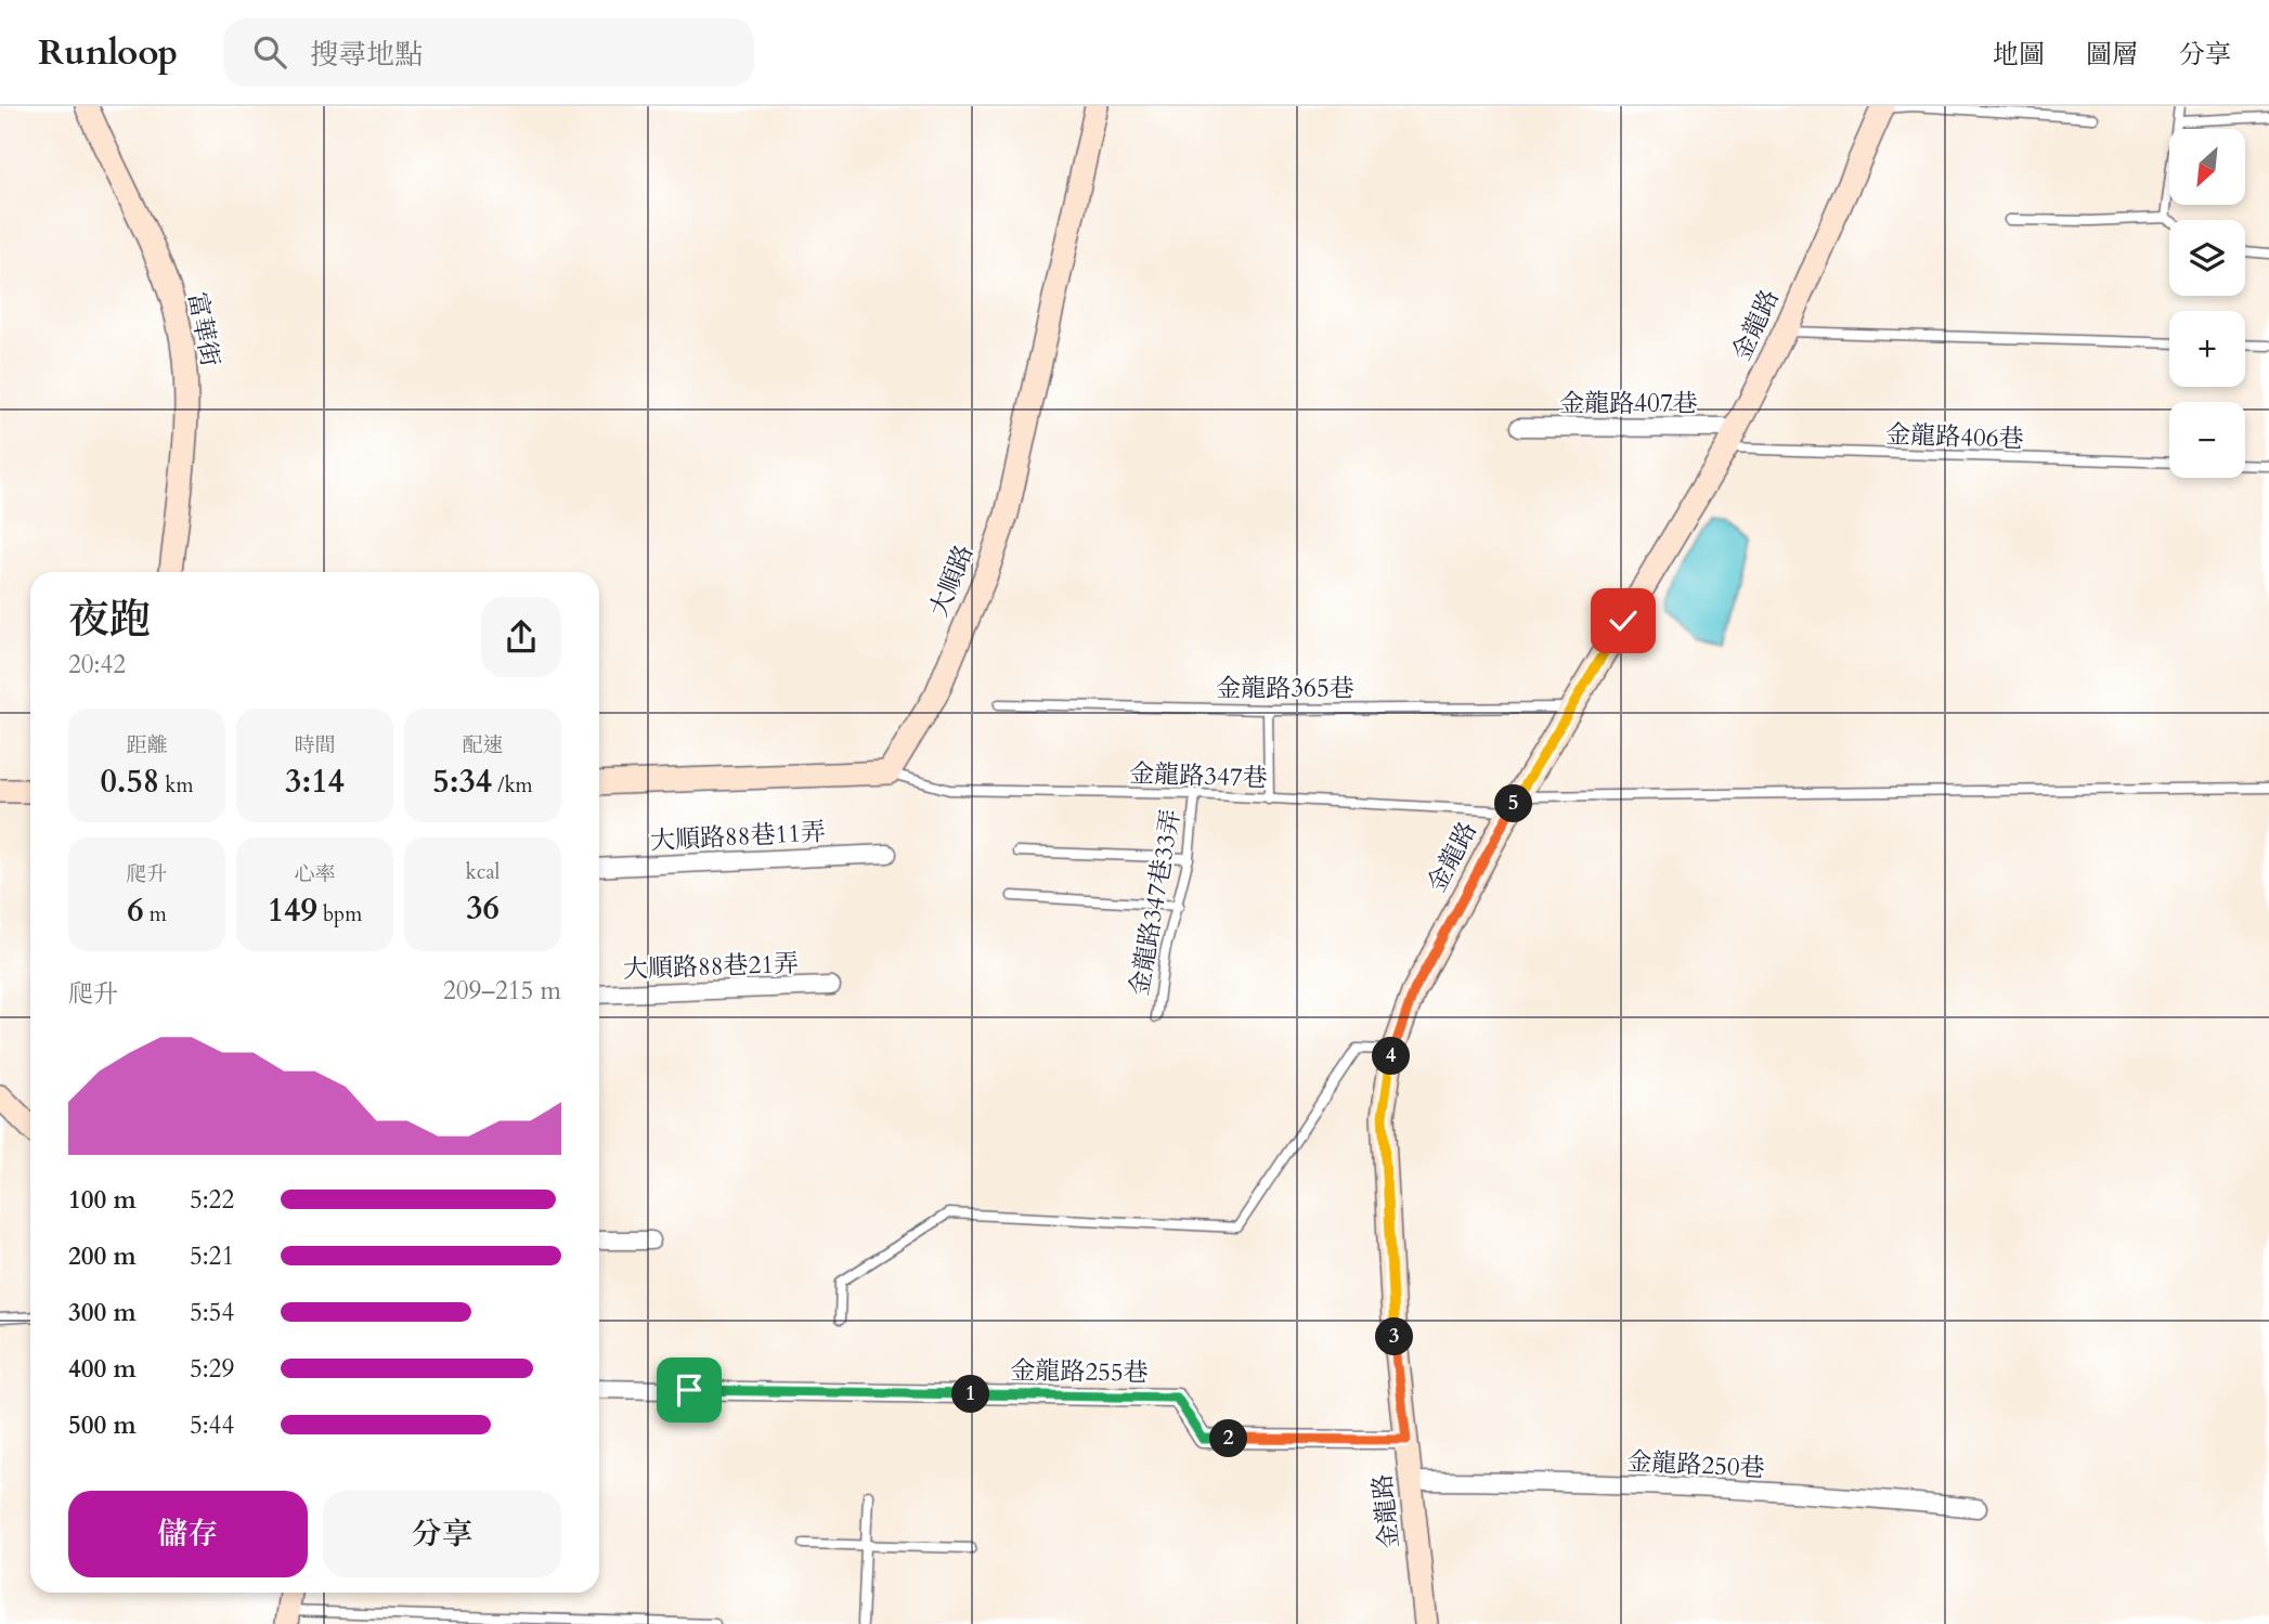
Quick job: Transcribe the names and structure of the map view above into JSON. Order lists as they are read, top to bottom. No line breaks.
{"streets":{"street":["金龍路","富華街","金龍路407巷","大順路","大順路88巷11弄","大順路88巷21弄","金龍路255巷","金龍路250巷"],"lane":["金龍路406巷","金龍路365巷","金龍路347巷","金龍路347巷33弄"]},"crossings":[["金龍路","金龍路407巷"],["金龍路","金龍路406巷"],["金龍路","金龍路365巷"],["金龍路","金龍路347巷"],["金龍路","金龍路255巷"],["金龍路","金龍路250巷"],["金龍路407巷","金龍路406巷"],["大順路","金龍路347巷"],["金龍路347巷","金龍路347巷33弄"]],"north":"bottom left","page":{"header":"Runloop","search":"搜尋地點","nav":["地圖","圖層","分享"],"map_buttons":["+","−"],"heading":["夜跑","20:42"],"stats":[["距離","0.58 km"],["時間","3:14"],["配速","5:34 /km"],["爬升","6 m"],["心率","149 bpm"],["kcal","36"]],"pins":["5","4","3","1","2"],"chart":["爬升","209–215 m"],"list":[{"name":"100 m","note":"5:22"},{"name":"200 m","note":"5:21"},{"name":"300 m","note":"5:54"},{"name":"400 m","note":"5:29"},{"name":"500 m","note":"5:44"}],"buttons":["儲存","分享"]}}
